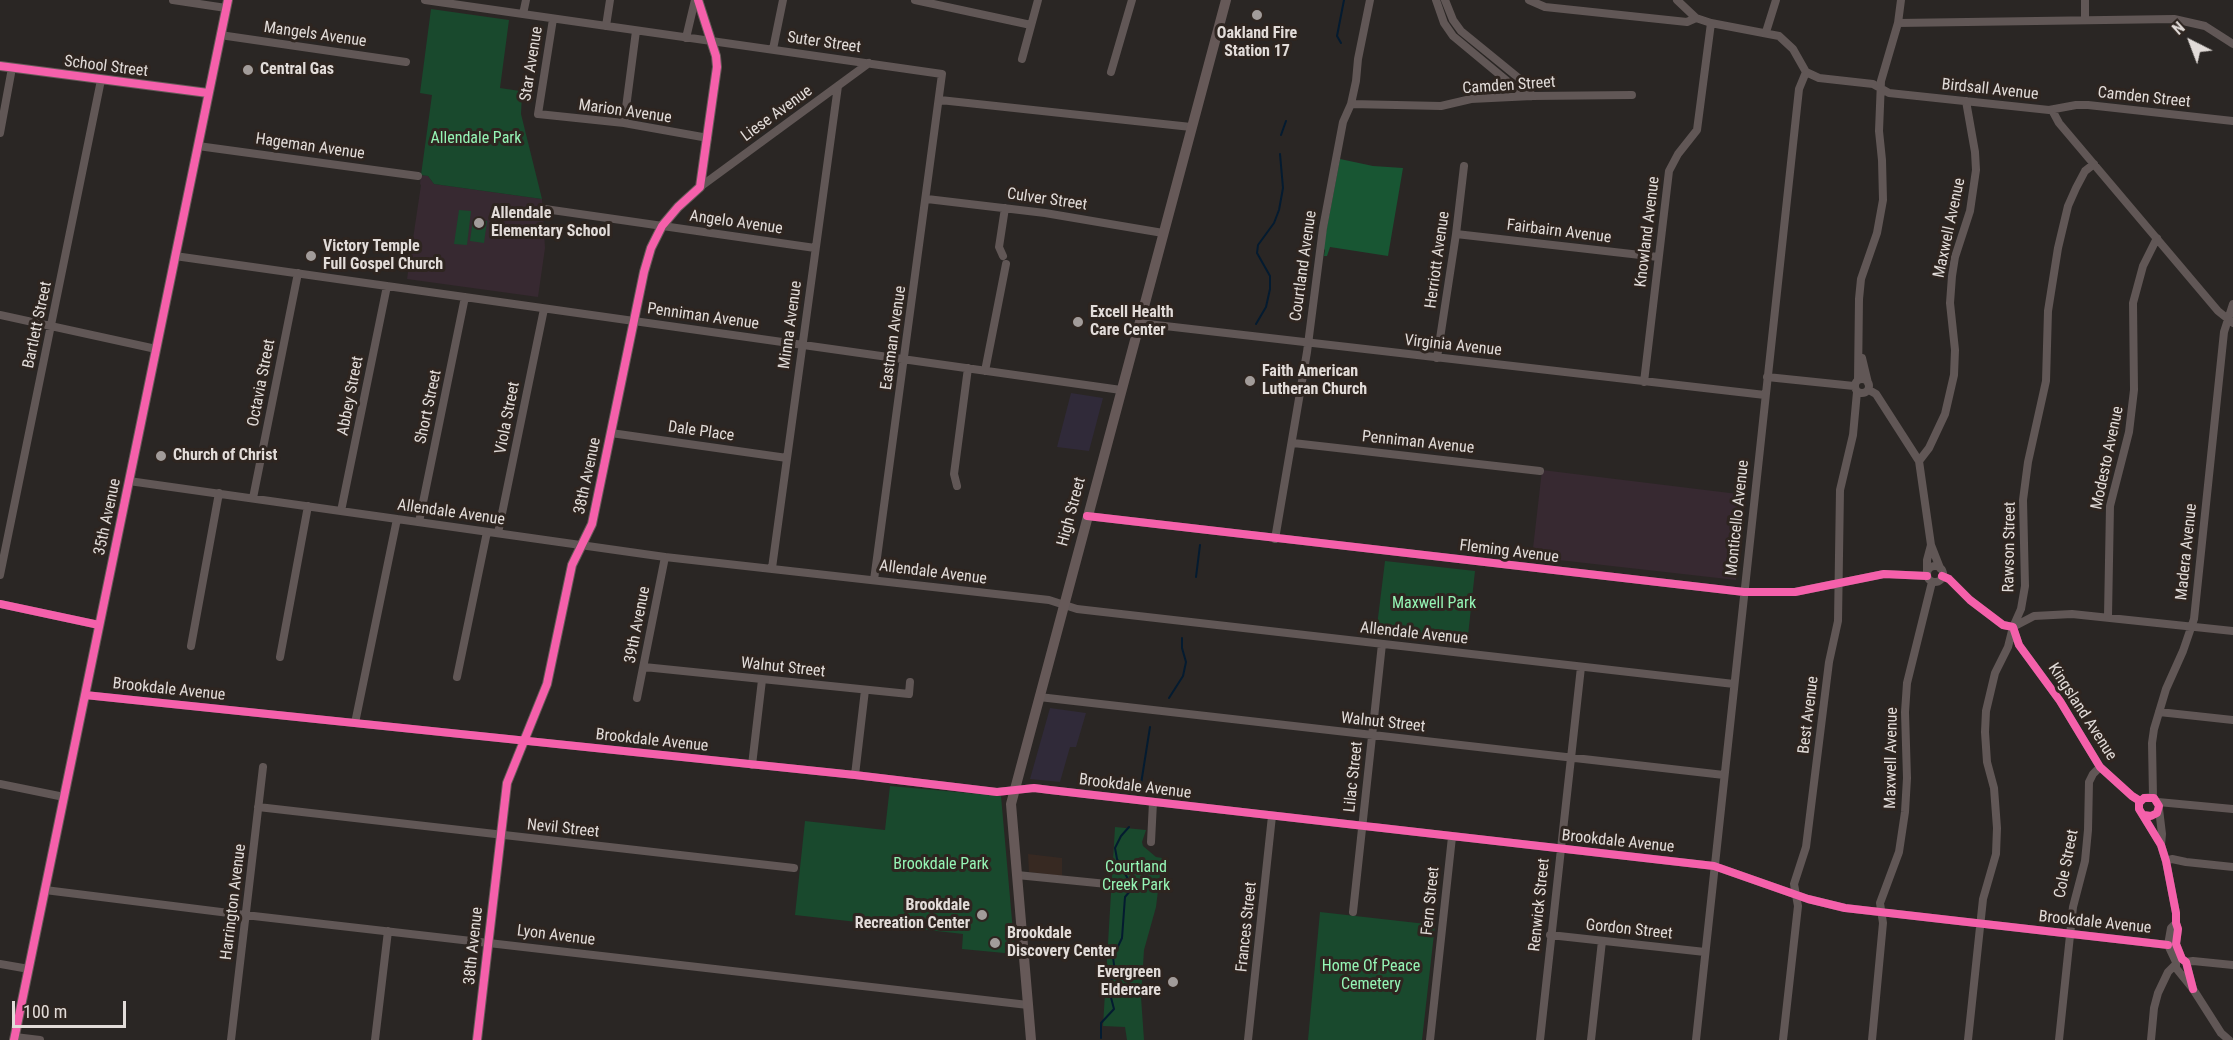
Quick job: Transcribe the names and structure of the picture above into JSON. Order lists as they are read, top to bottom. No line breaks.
{"streets":{"main road":["School Street","38th Avenue","High Street","35th Avenue"],"street":["Mangels Avenue","Suter Street","Star Avenue","Camden Street","Birdsall Avenue","Marion Avenue","Liese Avenue","Hageman Avenue","Culver Street","Angelo Avenue","Maxwell Avenue","Fairbairn Avenue","Knowland Avenue","Herriott Avenue","Courtland Avenue","Penniman Avenue","Bartlett Street","Minna Avenue","Eastman Avenue","Virginia Avenue","Octavia Street","Abbey Street","Short Street","Viola Street","Dale Place","Modesto Avenue","Allendale Avenue","Monticello Avenue","Rawson Street","Fleming Avenue","Madera Avenue","39th Avenue","Walnut Street","Brookdale Avenue","Kingsland Avenue","Best Avenue","Lilac Street","Nevil Street","Cole Street","Fern Street","Harrington Avenue","Renwick Street","Frances Street","Gordon Street","Lyon Avenue"]},"crossings":[["Mangels Avenue","35th Avenue"],["Suter Street","Star Avenue"],["Suter Street","Liese Avenue"],["Suter Street","Eastman Avenue"],["Star Avenue","Marion Avenue"],["School Street","Bartlett Street"],["School Street","35th Avenue"],["Camden Street","Birdsall Avenue"],["Camden Street","Courtland Avenue"],["Birdsall Avenue","Maxwell Avenue"],["Birdsall Avenue","Modesto Avenue"],["Birdsall Avenue","Monticello Avenue"],["Birdsall Avenue","Rawson Street"],["Birdsall Avenue","Madera Avenue"],["Liese Avenue","Minna Avenue"],["Liese Avenue","38th Avenue"],["Hageman Avenue","35th Avenue"],["Culver Street","Eastman Avenue"],["Culver Street","High Street"],["Angelo Avenue","Minna Avenue"],["Angelo Avenue","38th Avenue"],["Maxwell Avenue","Fleming Avenue"],["Maxwell Avenue","Brookdale Avenue"],["Fairbairn Avenue","Knowland Avenue"],["Fairbairn Avenue","Herriott Avenue"],["Knowland Avenue","Virginia Avenue"],["Herriott Avenue","Virginia Avenue"],["Courtland Avenue","Penniman Avenue"],["Courtland Avenue","Virginia Avenue"],["Courtland Avenue","Fleming Avenue"],["Penniman Avenue","Minna Avenue"],["Penniman Avenue","Eastman Avenue"],["Penniman Avenue","Octavia Street"],["Penniman Avenue","Abbey Street"],["Penniman Avenue","Short Street"],["Penniman Avenue","Viola Street"],["Penniman Avenue","38th Avenue"],["Penniman Avenue","High Street"],["Penniman Avenue","35th Avenue"],["Minna Avenue","Dale Place"],["Minna Avenue","Allendale Avenue"],["Eastman Avenue","Allendale Avenue"],["Virginia Avenue","High Street"],["Virginia Avenue","Monticello Avenue"],["Octavia Street","Allendale Avenue"],["Abbey Street","Allendale Avenue"],["Short Street","Allendale Avenue"],["Viola Street","Allendale Avenue"],["Dale Place","38th Avenue"],["38th Avenue","Allendale Avenue"],["38th Avenue","Brookdale Avenue"],["38th Avenue","Nevil Street"],["38th Avenue","Lyon Avenue"],["High Street","Allendale Avenue"],["High Street","Fleming Avenue"],["High Street","Walnut Street"],["High Street","Brookdale Avenue"],["High Street","Lyon Avenue"],["Allendale Avenue","35th Avenue"],["Allendale Avenue","Monticello Avenue"],["Allendale Avenue","39th Avenue"],["Allendale Avenue","Lilac Street"],["Allendale Avenue","Renwick Street"],["35th Avenue","Brookdale Avenue"],["35th Avenue","Lyon Avenue"],["Monticello Avenue","Fleming Avenue"],["Monticello Avenue","Walnut Street"],["Monticello Avenue","Brookdale Avenue"],["Monticello Avenue","Gordon Street"],["Rawson Street","Brookdale Avenue"],["Rawson Street","Kingsland Avenue"],["Fleming Avenue","Best Avenue"],["39th Avenue","Walnut Street"],["Walnut Street","Lilac Street"],["Walnut Street","Renwick Street"],["Brookdale Avenue","Best Avenue"],["Brookdale Avenue","Lilac Street"],["Brookdale Avenue","Cole Street"],["Brookdale Avenue","Fern Street"],["Brookdale Avenue","Renwick Street"],["Brookdale Avenue","Frances Street"],["Kingsland Avenue","Cole Street"],["Nevil Street","Harrington Avenue"],["Harrington Avenue","Lyon Avenue"],["Renwick Street","Gordon Street"]],"parks":["Allendale Park","Maxwell Park","Brookdale Park","Courtland Creek Park","Home Of Peace Cemetery"],"places":["Oakland Fire Station 17","Central Gas","Allendale Elementary School","Victory Temple Full Gospel Church","Excell Health Care Center","Faith American Lutheran Church","Church of Christ","Brookdale Recreation Center","Brookdale Discovery Center","Evergreen Eldercare"],"scale_bar":"100 m","north":"top left"}
